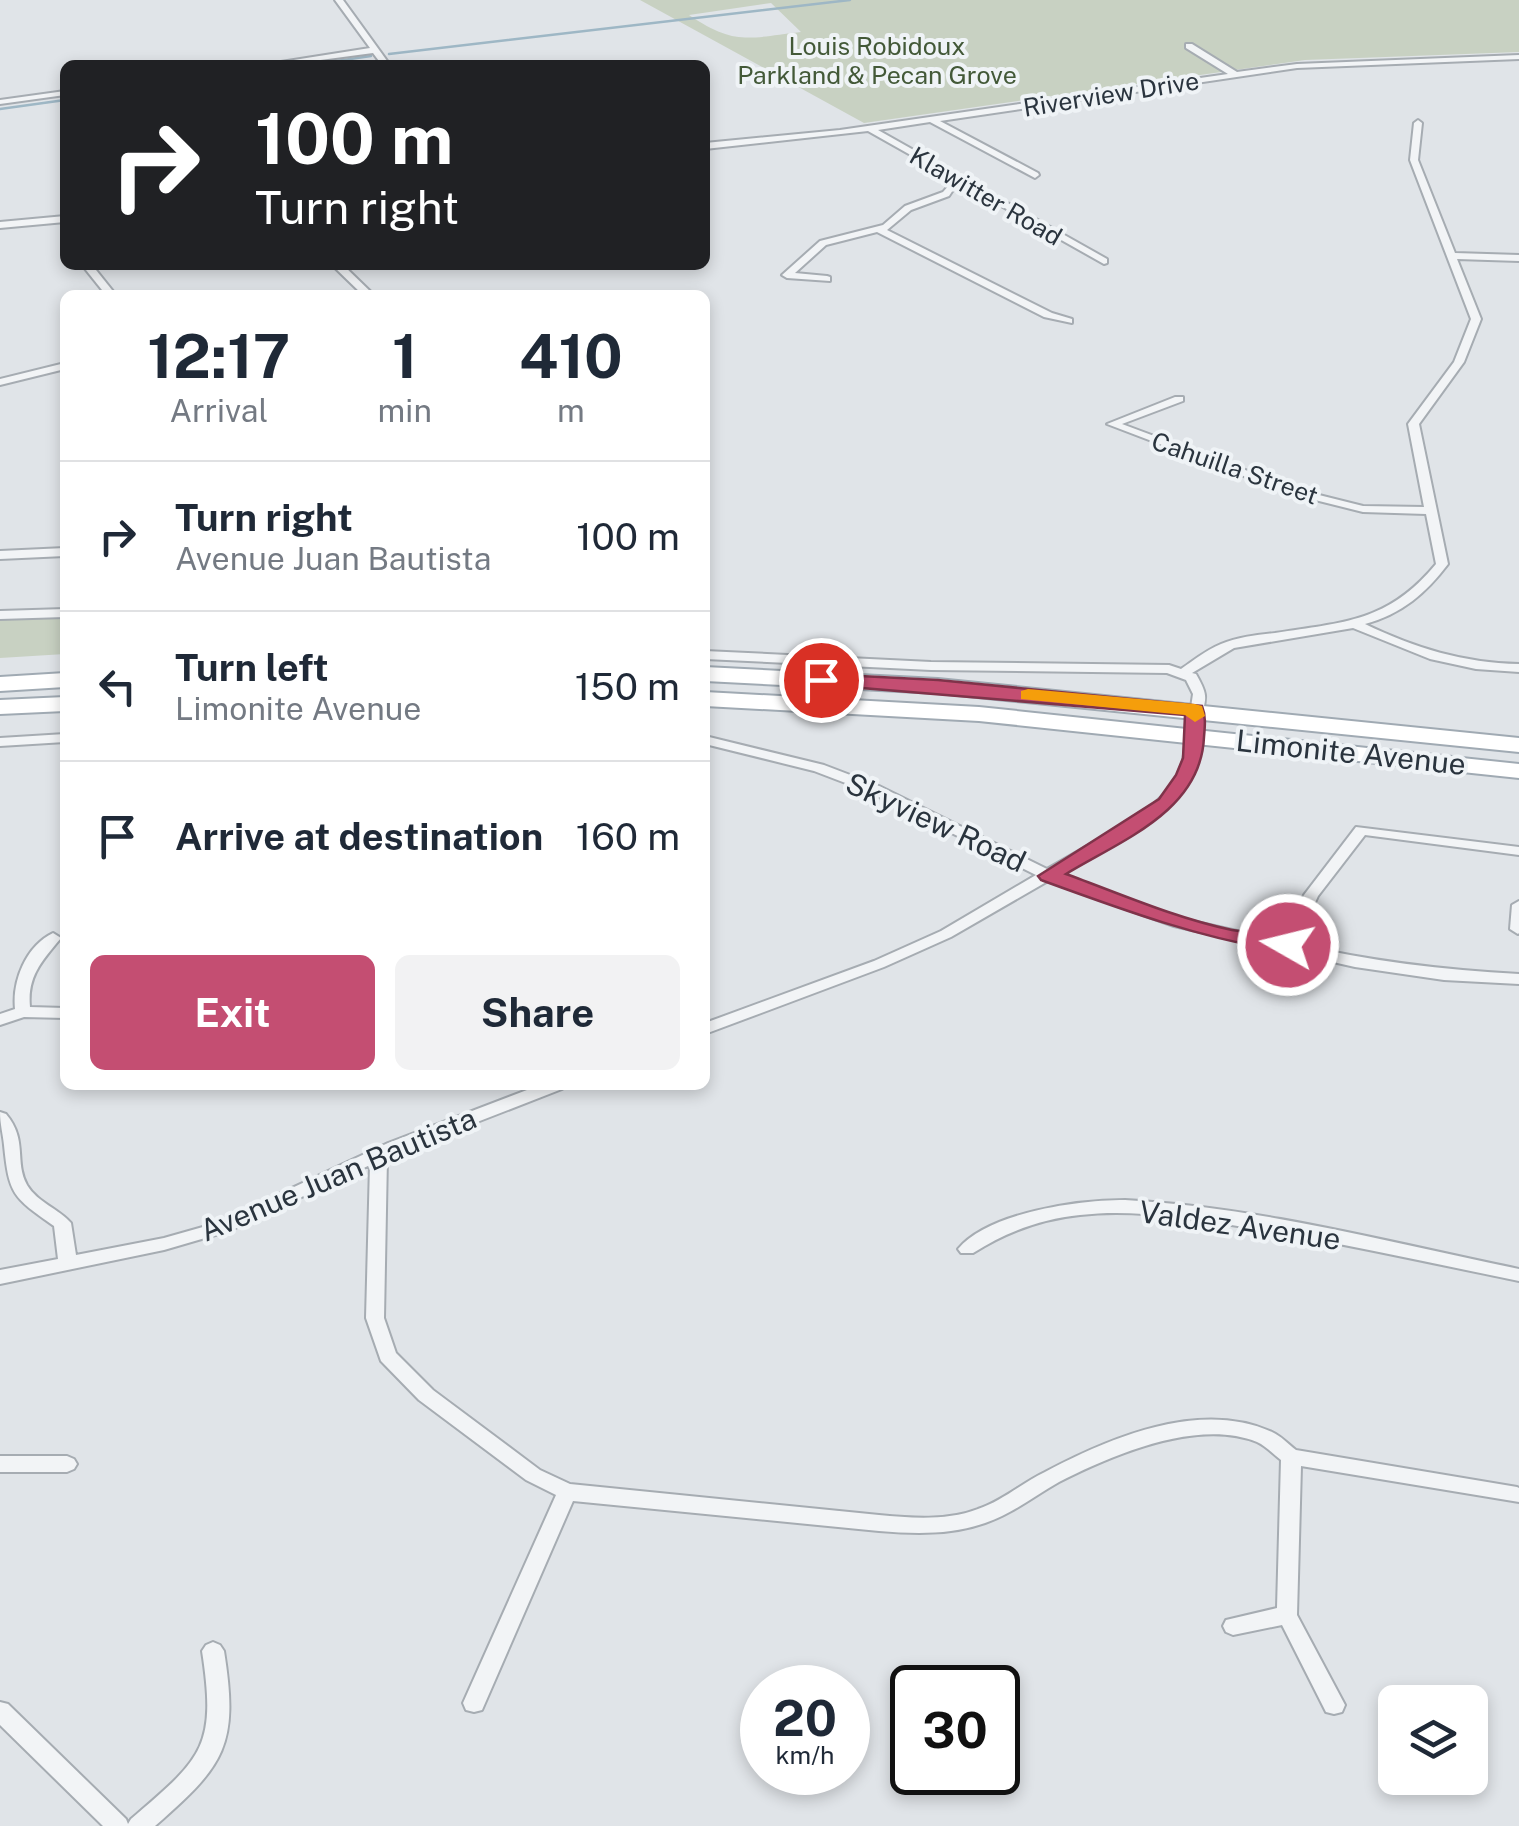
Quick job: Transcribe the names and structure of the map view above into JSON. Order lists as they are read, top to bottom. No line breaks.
{"streets":{"main road":["Limonite Avenue"],"street":["Riverview Drive","Klawitter Road","Cahuilla Street","Skyview Road","Avenue Juan Bautista","Valdez Avenue"]},"crossings":[["Riverview Drive","Klawitter Road"]],"parks":["Louis Robidoux Parkland & Pecan Grove"],"page":{"turn":["100 m","Turn right"],"eta":["12:17","Arrival","1","min","410","m"],"list":[{"name":"Turn right","note":"Avenue Juan Bautista","value":"100 m"},{"name":"Turn left","note":"Limonite Avenue","value":"150 m"},{"name":"Arrive at destination","value":"160 m"}],"buttons":["Exit","Share"],"speed":"20 km/h","limit":"30"}}
